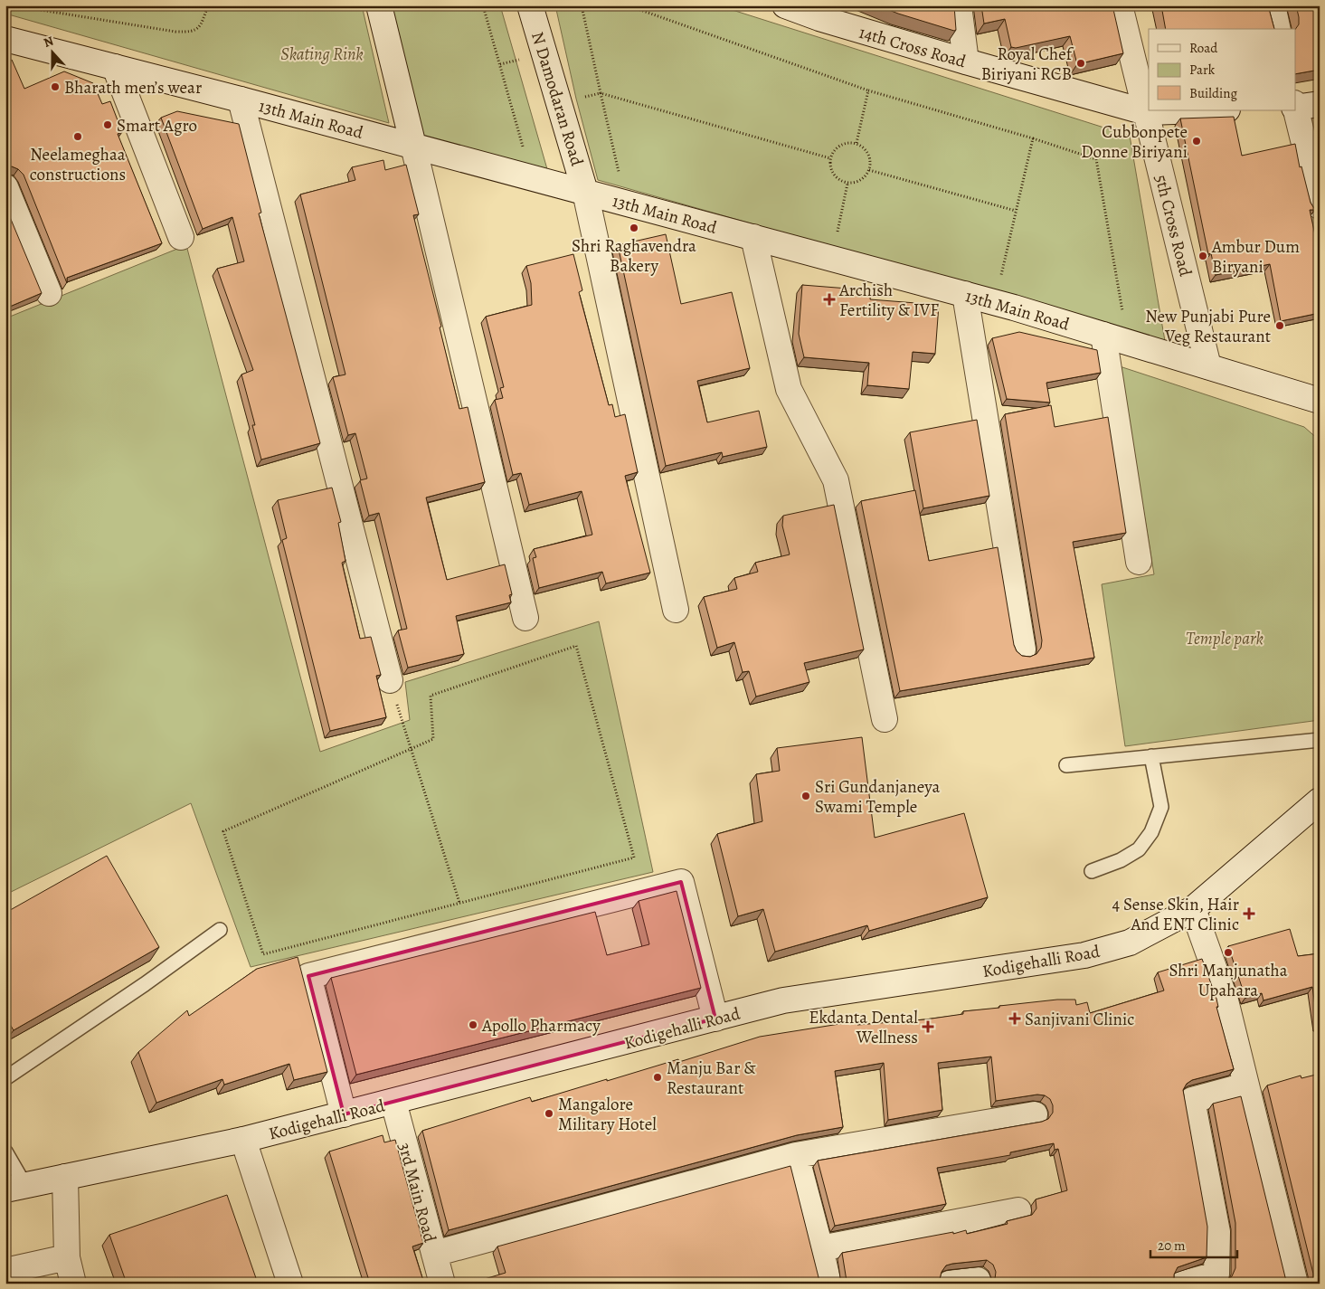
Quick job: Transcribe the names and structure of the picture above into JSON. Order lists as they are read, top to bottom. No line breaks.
{"streets":{"street":["14th Cross Road","N Damodaran Road","13th Main Road","5th Cross Road","Kodigehalli Road","3rd Main Road"]},"crossings":[["14th Cross Road","5th Cross Road"],["N Damodaran Road","13th Main Road"],["13th Main Road","5th Cross Road"],["Kodigehalli Road","3rd Main Road"]],"parks":["Skating Rink","Temple park"],"places":{"other":["Royal Chef Biriyani RCB","Bharath men’s wear","Smart Agro","Neelameghaa constructions","Cubbonpete Donne Biriyani","Shri Raghavendra Bakery","Ambur Dum Biryani","New Punjabi Pure Veg Restaurant","Sri Gundanjaneya Swami Temple","Shri Manjunatha Upahara","Apollo Pharmacy","Manju Bar & Restaurant","Mangalore Military Hotel"],"health":["Archish Fertility & IVF","4 Sense Skin, Hair And ENT Clinic","Sanjivani Clinic","Ekdanta Dental Wellness"]},"legend":["Road","Park","Building"],"scale_bar":"20 m","north":"top"}
